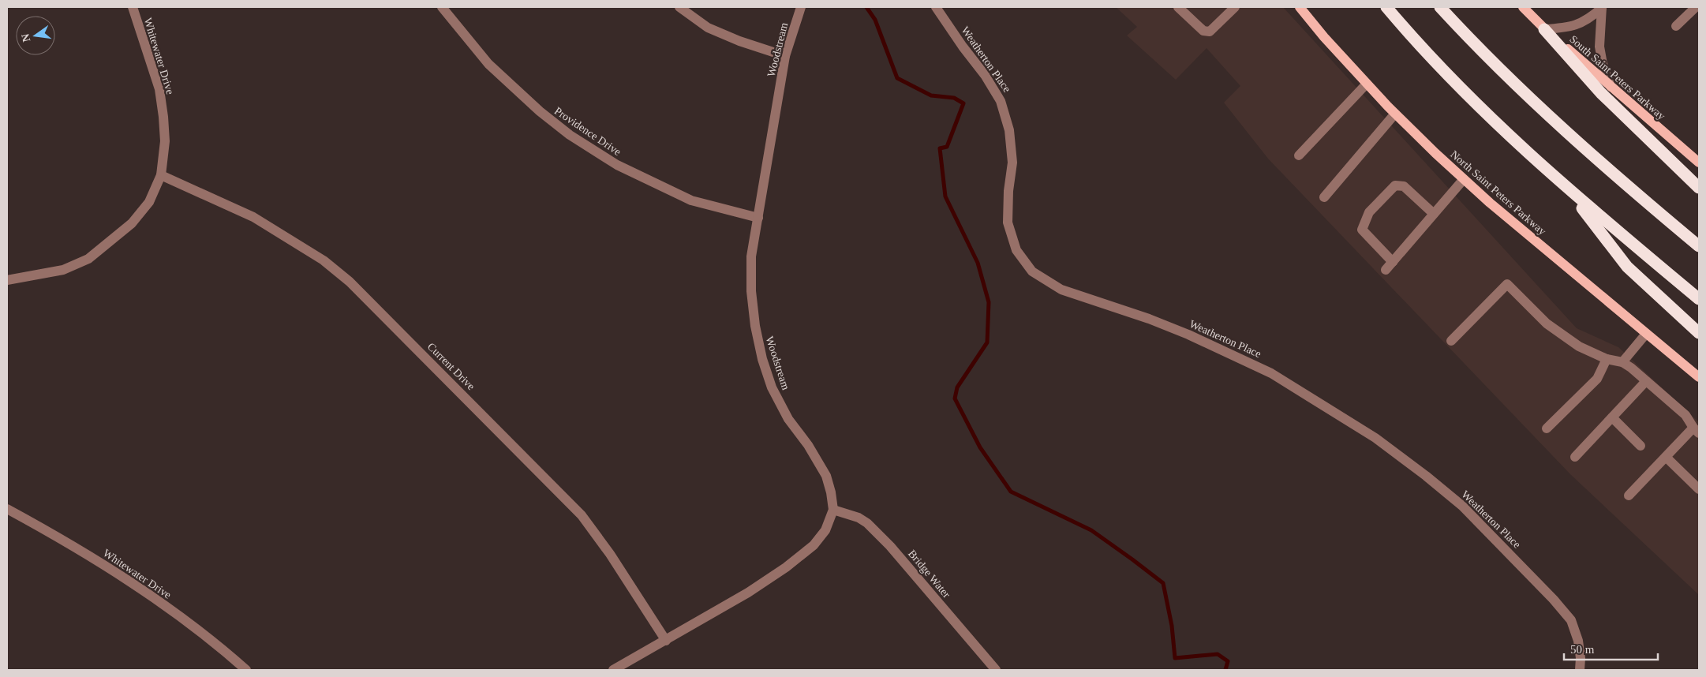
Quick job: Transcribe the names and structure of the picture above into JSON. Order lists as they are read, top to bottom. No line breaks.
{"streets":{"main road":["South Saint Peters Parkway","North Saint Peters Parkway"],"street":["Woodstream","Whitewater Drive","Weatherton Place","Providence Drive","Current Drive","Bridge Water"]},"crossings":[["Woodstream","Providence Drive"],["Woodstream","Current Drive"],["Woodstream","Bridge Water"],["Whitewater Drive","Current Drive"]],"scale_bar":"50 m","north":"left"}
